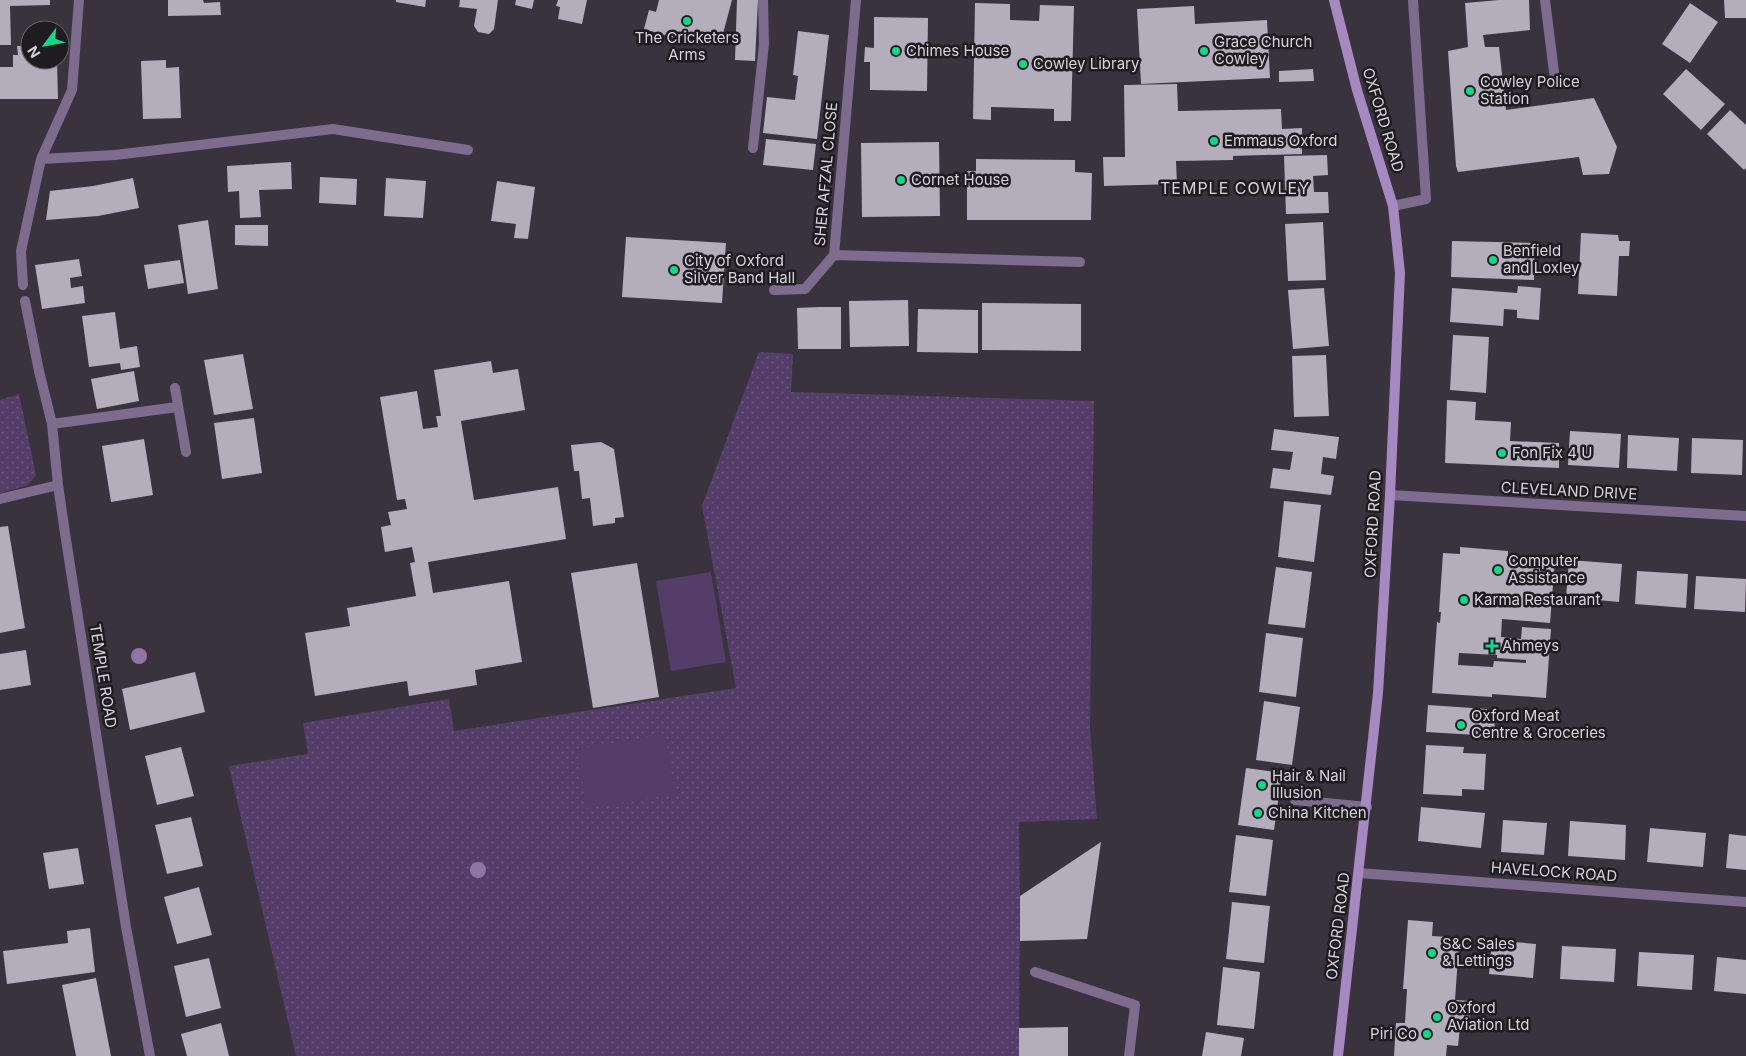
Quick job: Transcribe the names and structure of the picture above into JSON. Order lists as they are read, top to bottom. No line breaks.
{"streets":{"main road":["OXFORD ROAD"],"street":["SHER AFZAL CLOSE","CLEVELAND DRIVE","TEMPLE ROAD","HAVELOCK ROAD"]},"crossings":[["OXFORD ROAD","CLEVELAND DRIVE"],["OXFORD ROAD","HAVELOCK ROAD"]],"districts":["TEMPLE COWLEY"],"places":{"other":["The Cricketers Arms","Chimes House","Grace Church Cowley","Cowley Library","Cowley Police Station","Emmaus Oxford","Cornet House","Benfield and Loxley","City of Oxford Silver Band Hall","Fon Fix 4 U","Computer Assistance","Karma Restaurant","Oxford Meat Centre & Groceries","Hair & Nail Illusion","China Kitchen","S&C Sales & Lettings","Oxford Aviation Ltd","Piri Co"],"health":["Ahmeys"]},"north":"bottom left"}
